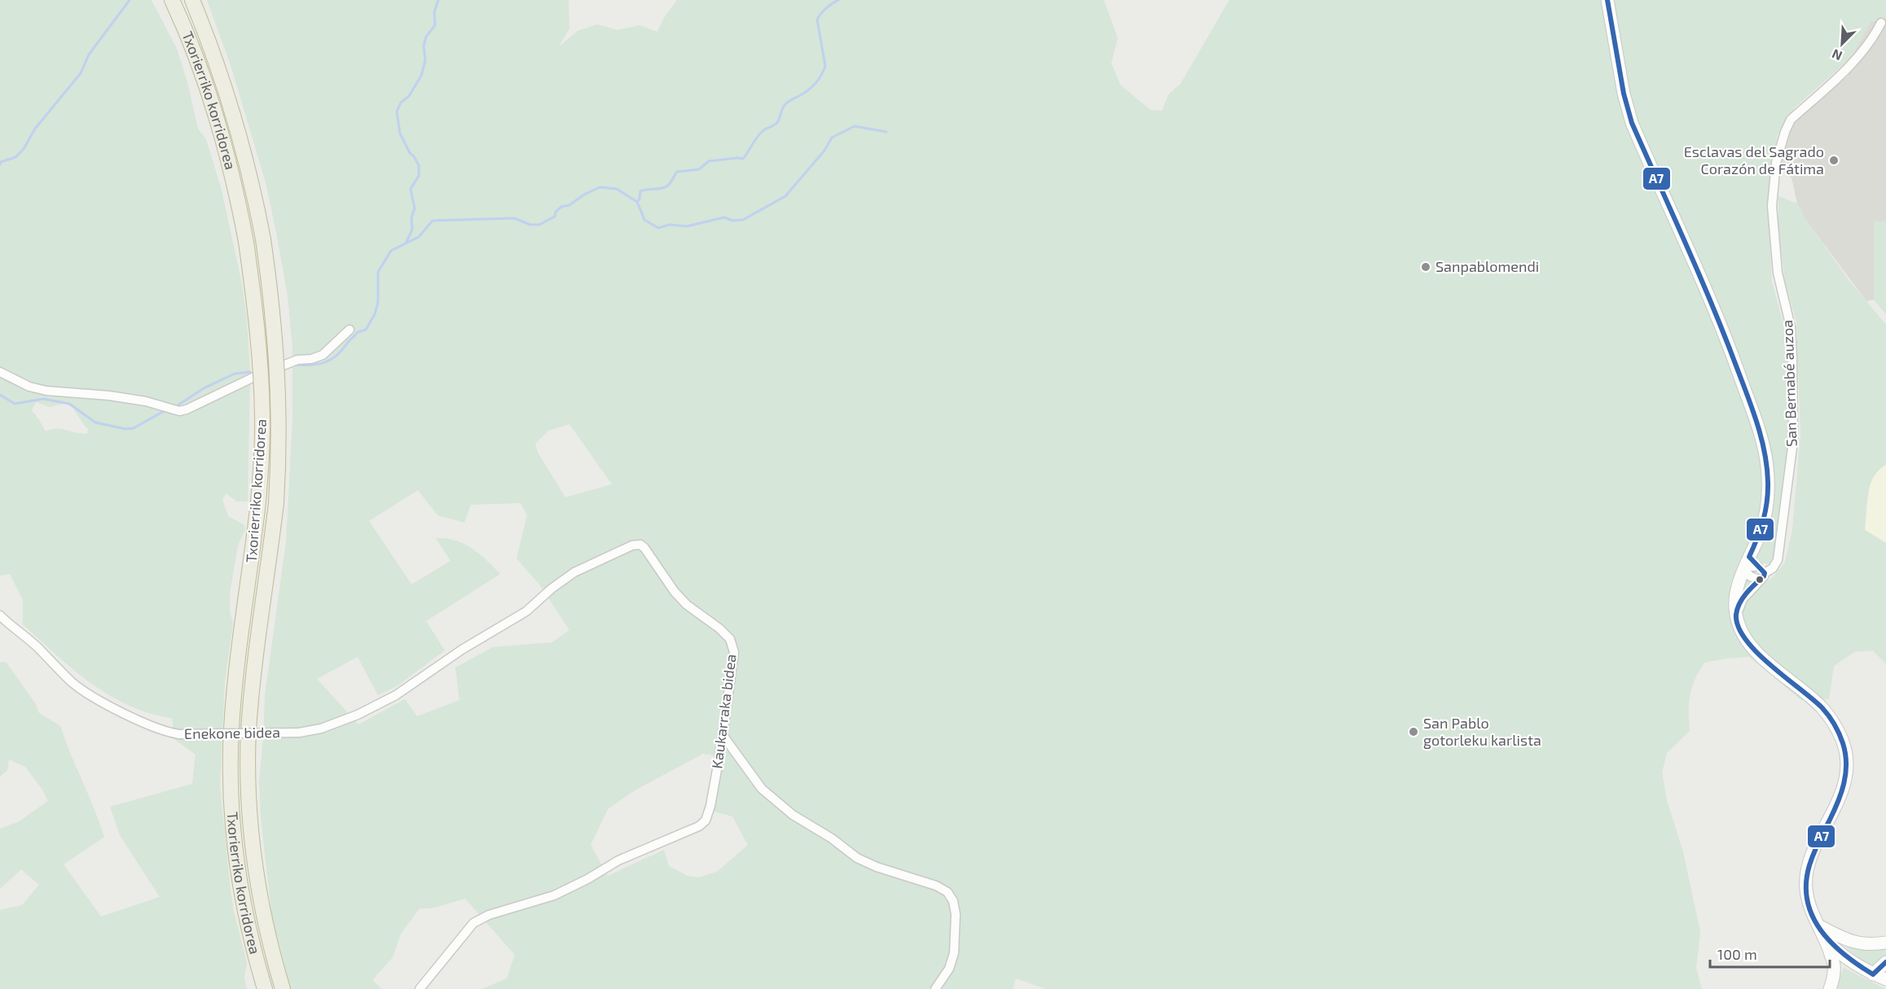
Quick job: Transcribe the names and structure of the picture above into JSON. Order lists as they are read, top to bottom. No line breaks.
{"streets":{"highway":["Txorierriko korridorea"],"street":["San Bernabé auzoa","Kaukarraka bidea","Enekone bidea"]},"crossings":[["Kaukarraka bidea","Enekone bidea"]],"places":["Esclavas del Sagrado Corazón de Fátima","Sanpablomendi","San Pablo gotorleku karlista"],"lines":["transit line A7"],"scale_bar":"100 m","north":"bottom left"}
